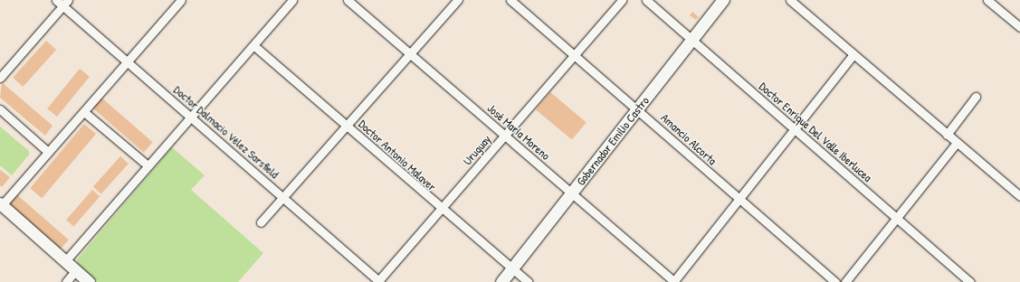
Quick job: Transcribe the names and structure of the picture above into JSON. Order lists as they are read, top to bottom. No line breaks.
{"streets":{"street":["Doctor Dalmacio Vélez Sarsfield","José María Moreno","Doctor Enrique Del Valle Iberlucea","Amancio Alcorta","Gobernador Emilio Castro","Uruguay","Doctor Antonio Malaver"]},"crossings":[["Doctor Dalmacio Vélez Sarsfield","Uruguay"],["José María Moreno","Gobernador Emilio Castro"],["José María Moreno","Uruguay"],["Doctor Enrique Del Valle Iberlucea","Gobernador Emilio Castro"],["Amancio Alcorta","Gobernador Emilio Castro"],["Amancio Alcorta","Uruguay"],["Gobernador Emilio Castro","Doctor Antonio Malaver"],["Uruguay","Doctor Antonio Malaver"]]}
